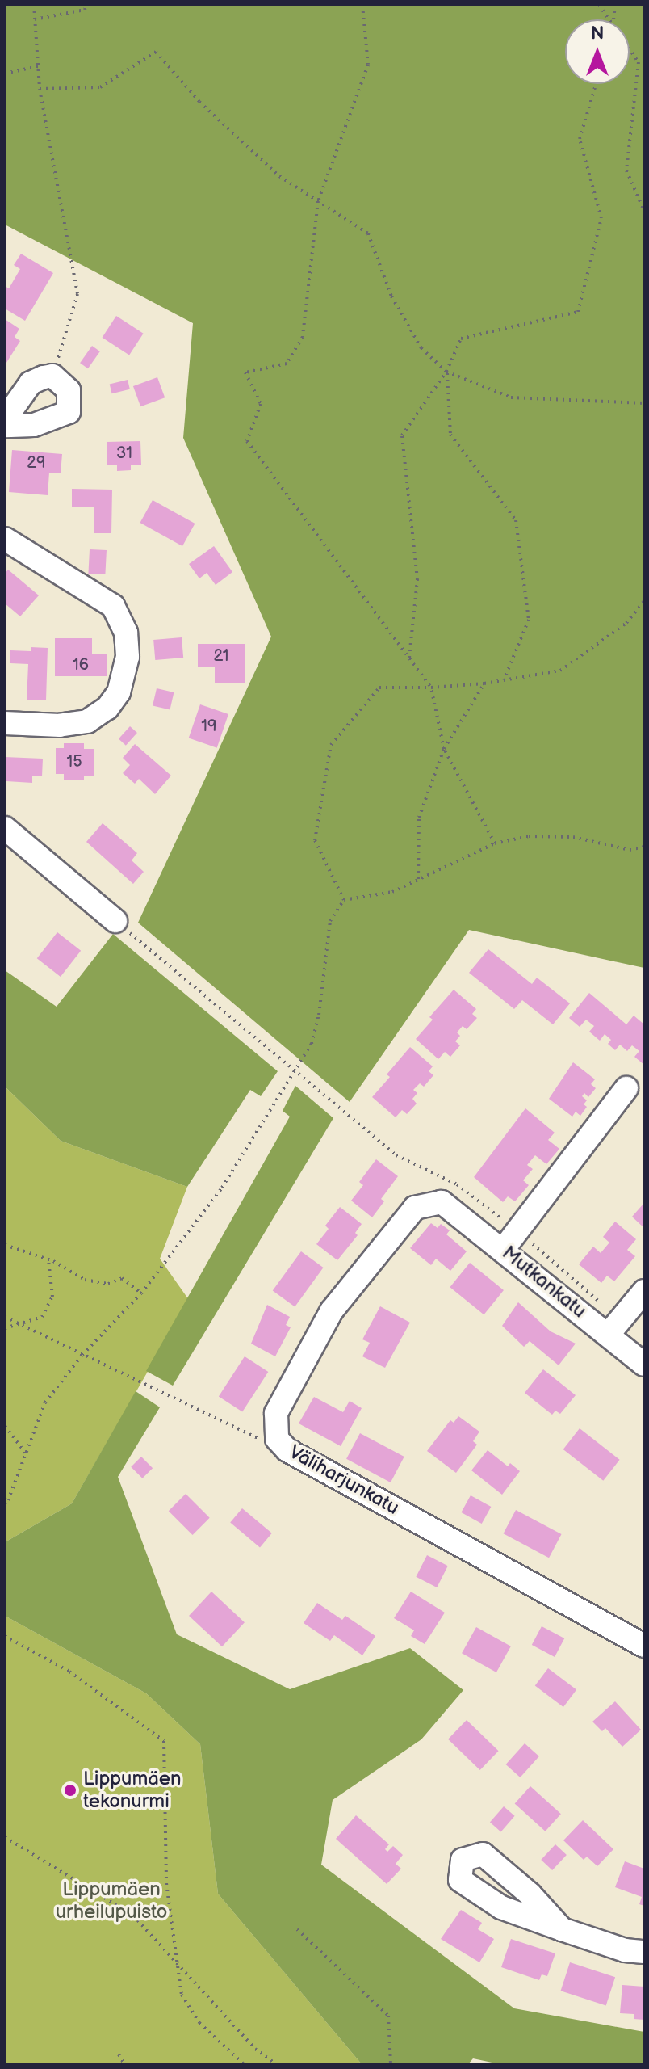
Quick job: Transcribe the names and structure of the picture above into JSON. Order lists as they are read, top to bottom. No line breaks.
{"streets":{"street":["Mutkankatu","Väliharjunkatu"]},"crossings":[["Mutkankatu","Väliharjunkatu"]],"parks":["Lippumäen urheilupuisto"],"places":["Lippumäen tekonurmi"],"house_numbers":["31","29","21","16","19","15"],"north":"top"}
